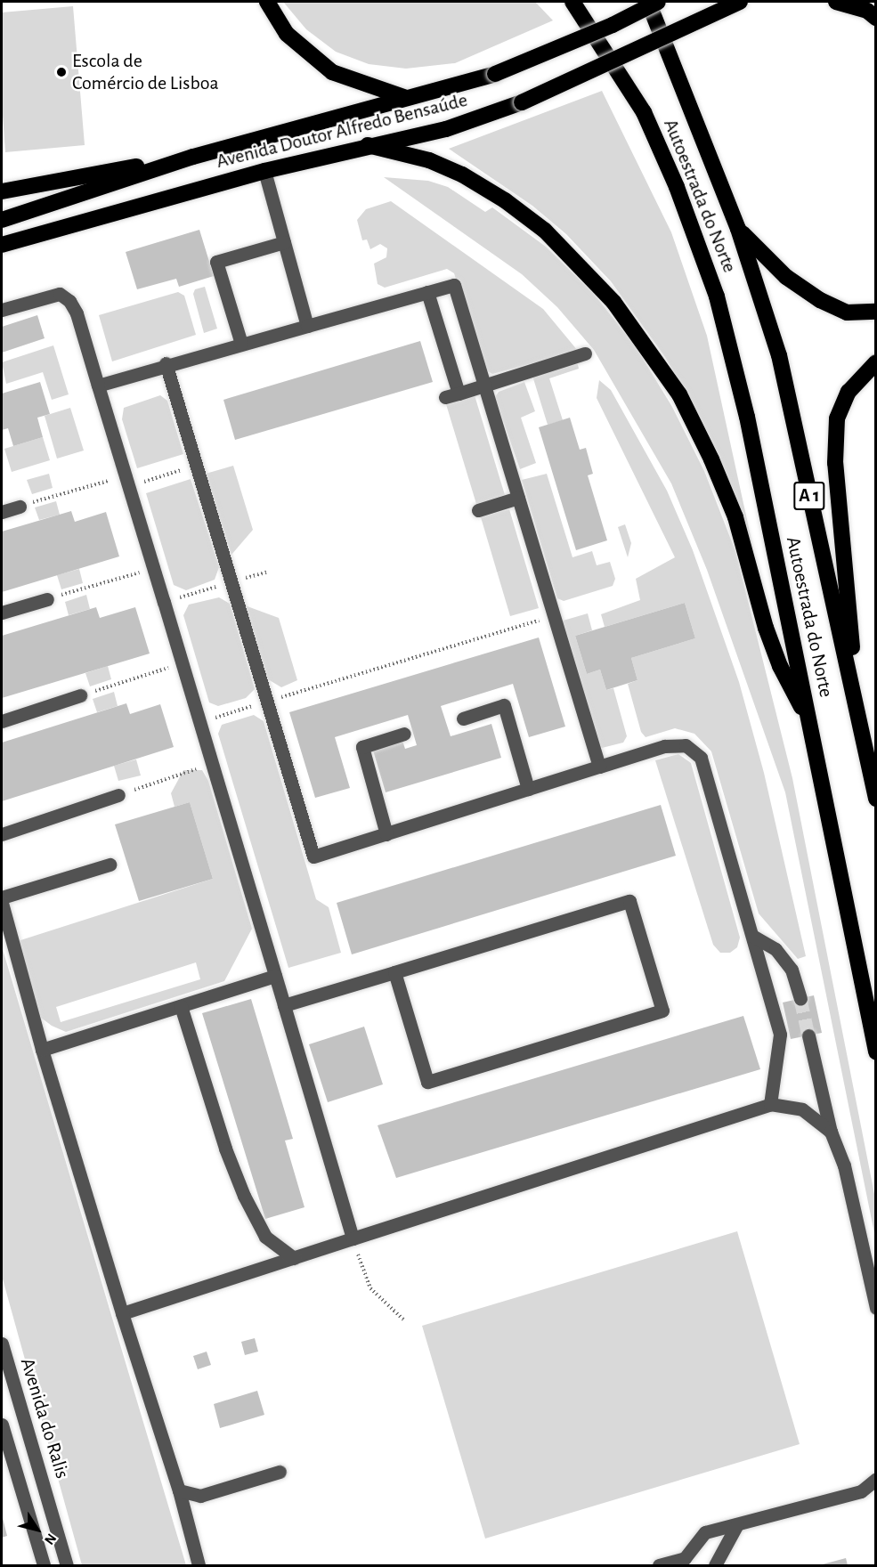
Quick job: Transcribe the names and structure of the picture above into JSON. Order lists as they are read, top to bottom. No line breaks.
{"streets":{"highway":["Avenida Doutor Alfredo Bensaúde","Autoestrada do Norte","A 1"],"street":["Avenida do Ralis"]},"places":["Escola de Comércio de Lisboa"],"north":"bottom right"}
